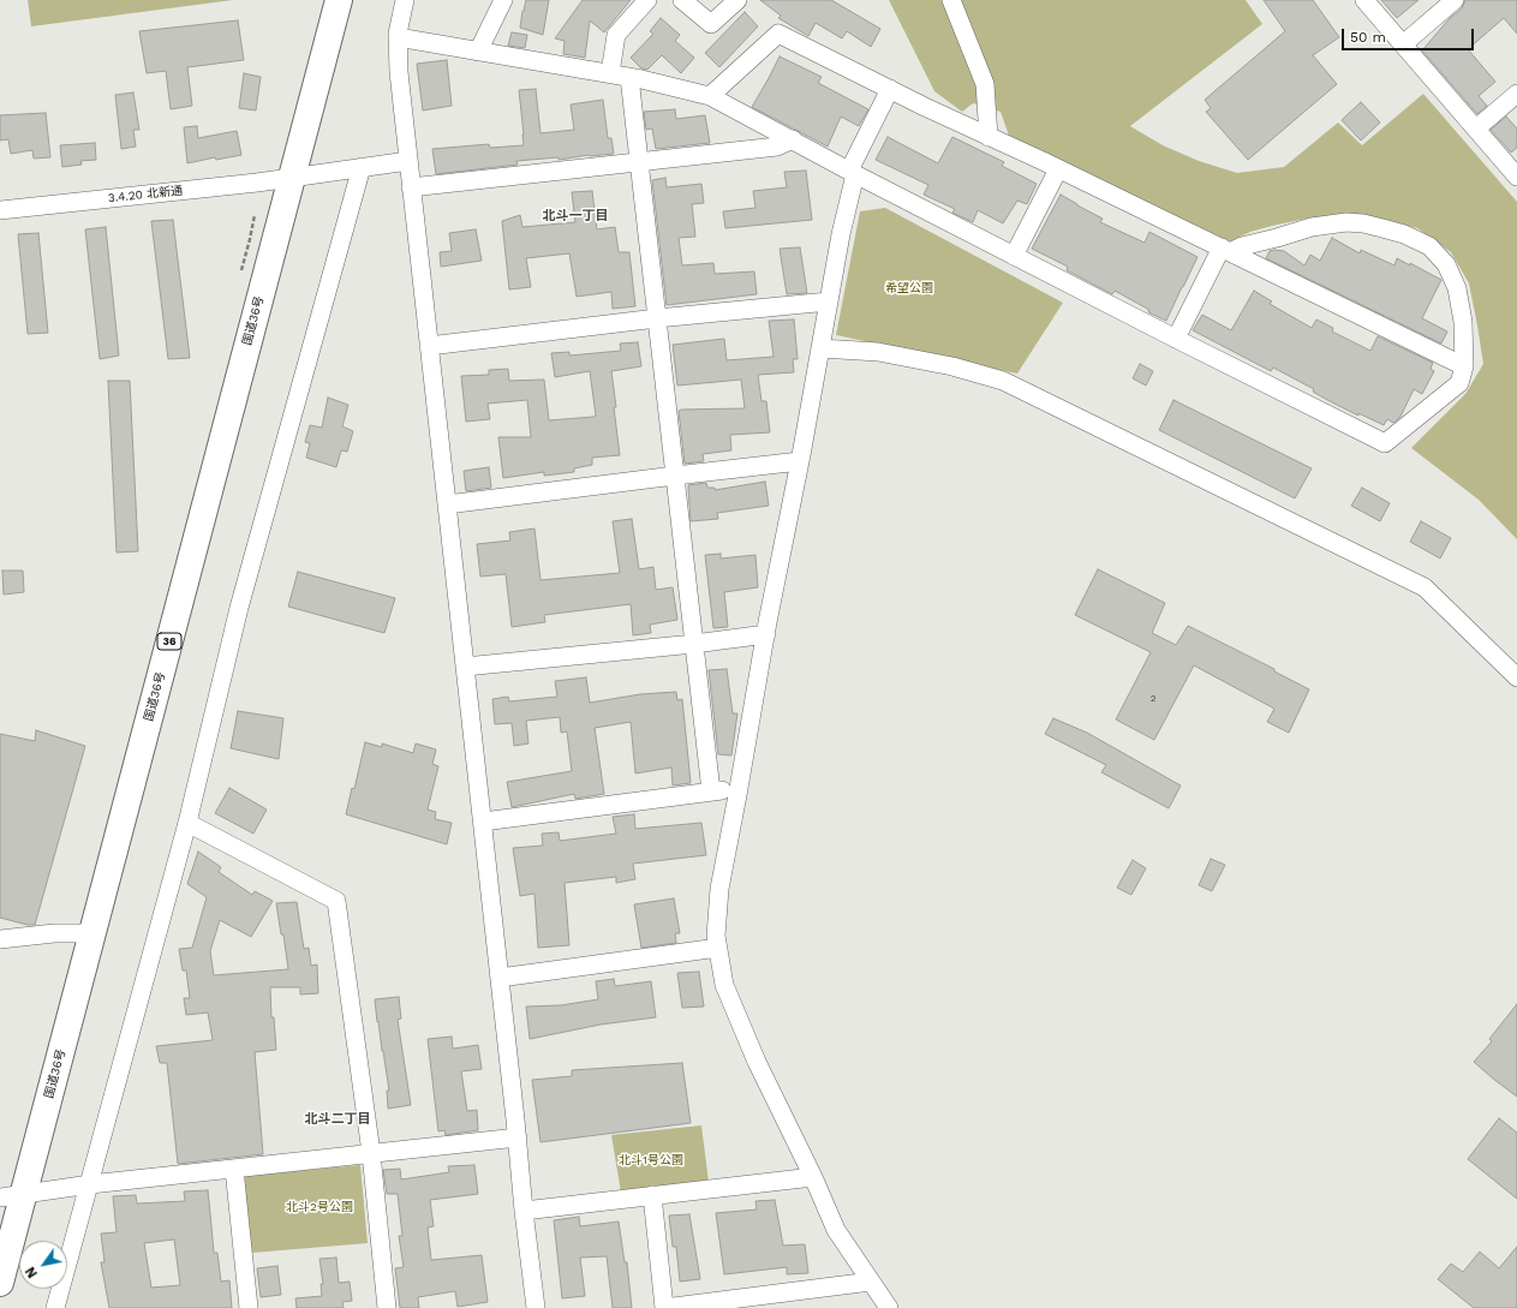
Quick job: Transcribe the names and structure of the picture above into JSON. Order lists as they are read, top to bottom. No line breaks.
{"streets":{"highway":["国道36号","36"],"street":["3.4.20 北新通"]},"crossings":[["3.4.20 北新通","国道36号"]],"districts":["北斗一丁目","北斗二丁目"],"parks":["希望公園","北斗1号公園","北斗2号公園"],"house_numbers":["2"],"scale_bar":"50 m","north":"bottom left"}
